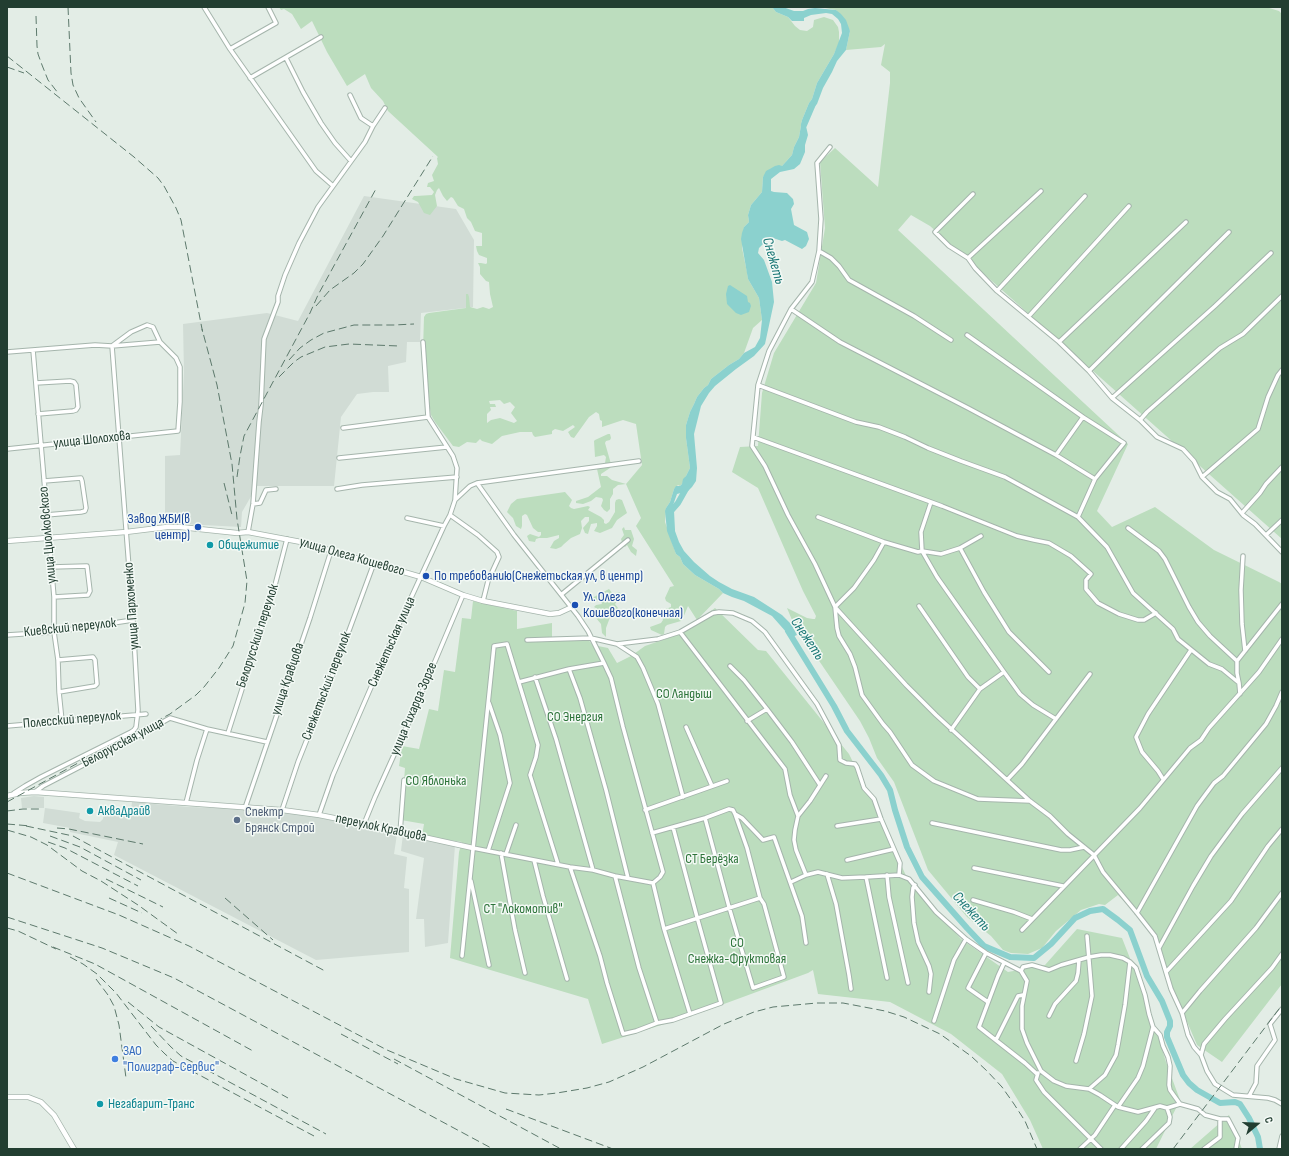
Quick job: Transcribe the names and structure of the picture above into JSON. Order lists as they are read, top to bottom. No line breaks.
{"streets":{"street":["улица Шолохова","улица Циолковского","улица Олега Кошевого","улица Пархоменко","Киевский переулок","Белорусский переулок","Снежетьская улица","улица Кравцова","Снежетьский переулок","улица Рихарда Зорге","Полесский переулок","Белорусская улица","переулок Кравцова"]},"crossings":[["улица Шолохова","улица Циолковского"],["улица Шолохова","улица Пархоменко"],["улица Циолковского","улица Олега Кошевого"],["улица Циолковского","Киевский переулок"],["улица Циолковского","Полесский переулок"],["улица Олега Кошевого","улица Пархоменко"],["улица Олега Кошевого","Белорусский переулок"],["улица Олега Кошевого","Снежетьская улица"],["улица Олега Кошевого","улица Кравцова"],["улица Олега Кошевого","Снежетьский переулок"],["улица Олега Кошевого","улица Рихарда Зорге"],["улица Пархоменко","Киевский переулок"],["улица Пархоменко","Полесский переулок"],["улица Пархоменко","Белорусская улица"],["Белорусский переулок","Белорусская улица"],["Снежетьская улица","переулок Кравцова"],["улица Кравцова","Белорусская улица"],["улица Кравцова","переулок Кравцова"],["Снежетьский переулок","переулок Кравцова"],["улица Рихарда Зорге","переулок Кравцова"],["Полесский переулок","Белорусская улица"],["Белорусская улица","переулок Кравцова"]],"water":["Снежеть"],"parks":["СО Ландыш","СО Энергия","СО Яблонька","СТ Берёзка","СТ \"Локомотив\"","СО Снежка-Фруктовая"],"places":["Завод ЖБИ(в центр)","Общежитие","По требованию(Снежетьская ул, в центр)","Ул. Олега Кошевого(конечная)","АкваДрайв","Спектр Брянск Строй","ЗАО \"Полиграф-Сервис\"","Негабарит-Транс"],"north":"right"}
